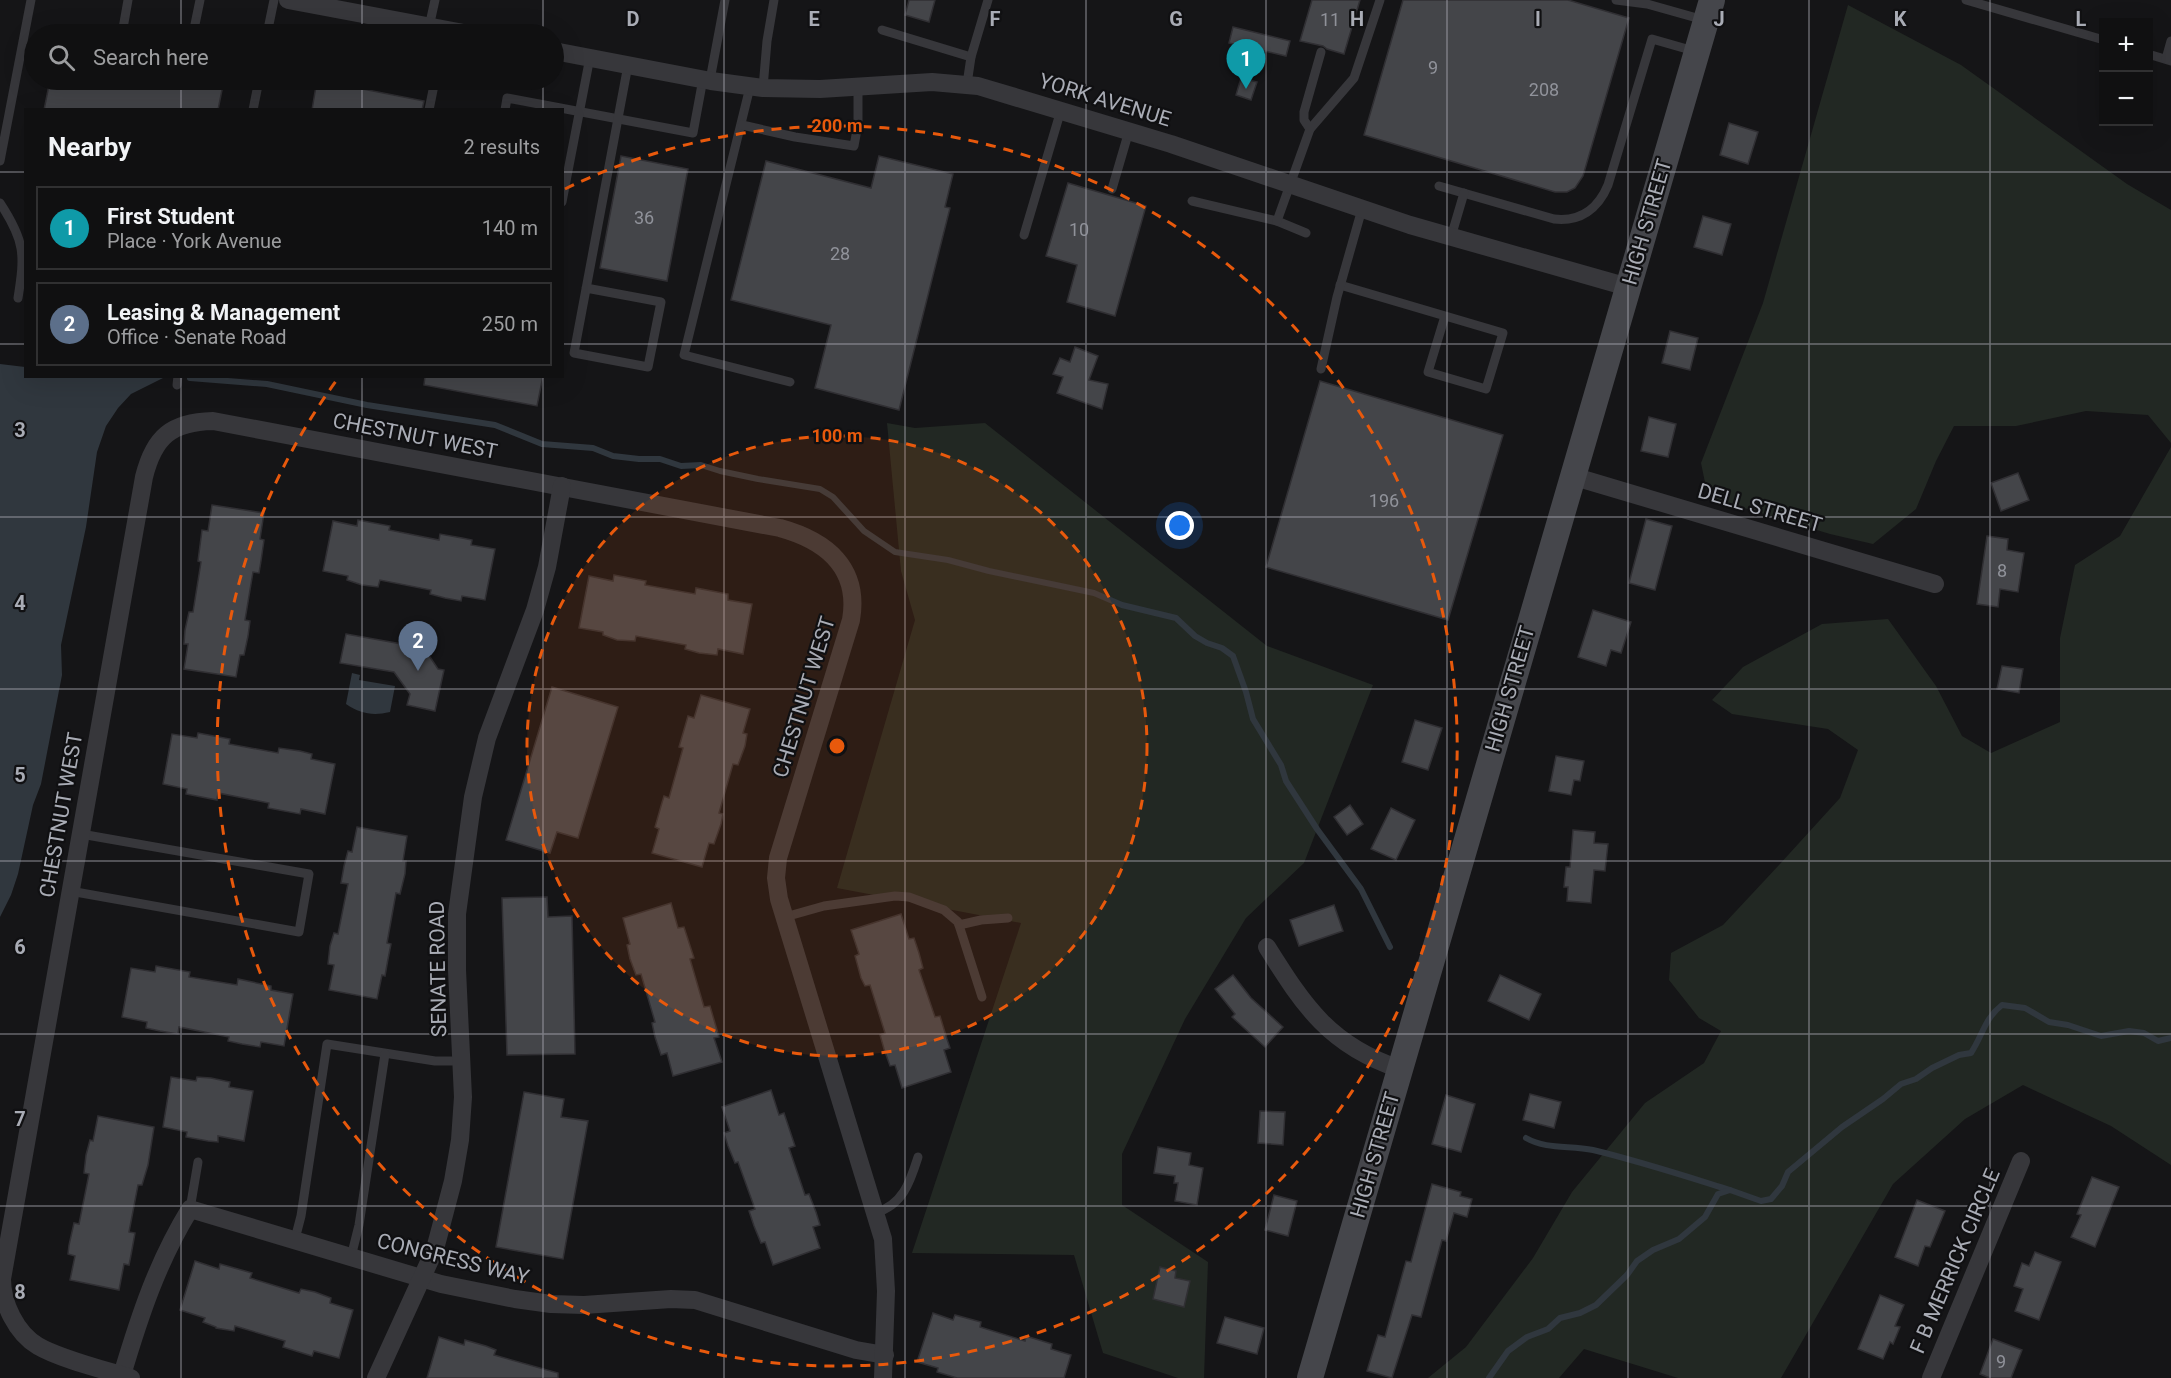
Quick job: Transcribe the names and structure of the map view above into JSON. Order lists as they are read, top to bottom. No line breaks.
{"streets":{"main road":["HIGH STREET"],"street":["YORK AVENUE","CHESTNUT WEST","DELL STREET","SENATE ROAD","CONGRESS WAY","F B MERRICK CIRCLE"]},"crossings":[["YORK AVENUE","HIGH STREET"],["HIGH STREET","DELL STREET"],["CHESTNUT WEST","SENATE ROAD"],["CHESTNUT WEST","CONGRESS WAY"],["SENATE ROAD","CONGRESS WAY"]],"house_numbers":["11","9","208","36","10","28","196","8","9"],"page":{"map_buttons":["+","−"],"search":"Search here","pins":["1","2"],"heading":["Nearby","2 results"],"list":[{"mark":"1","name":"First Student","note":"Place · York Avenue","value":"140 m"},{"mark":"2","name":"Leasing & Management","note":"Office · Senate Road","value":"250 m"}]},"grid":{"columns":["D","E","F","G","H","I","J","K","L"],"rows":["3","4","5","6","7","8"]},"rings":["200 m","100 m"]}
